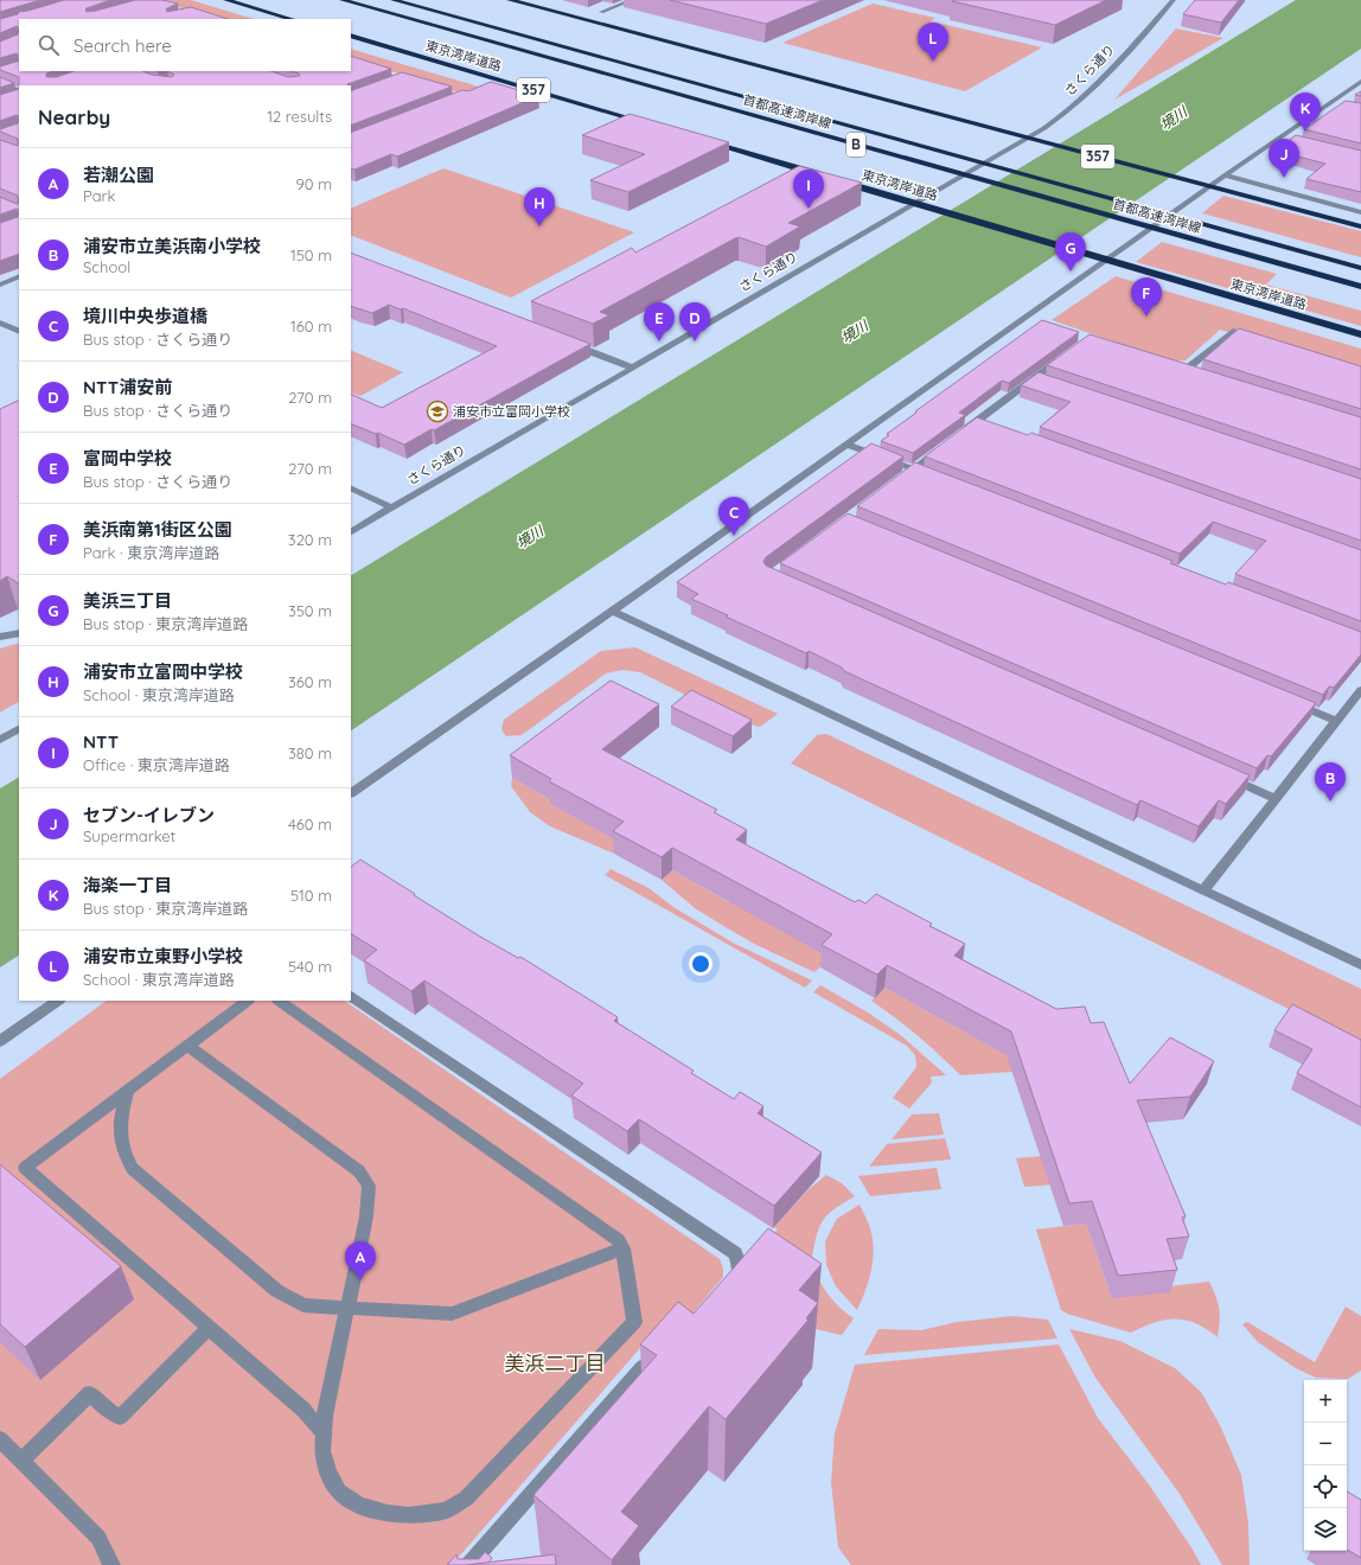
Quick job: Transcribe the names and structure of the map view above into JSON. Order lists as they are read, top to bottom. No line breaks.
{"streets":{"highway":["東京湾岸道路","357","首都高速湾岸線","B"],"street":["さくら通り"]},"districts":["美浜二丁目"],"water":["境川"],"places":{"school or university":["浦安市立富岡小学校"]},"page":{"search":"Search here","pins":["L","K","J","I","H","G","F","D","E","C","B","A"],"heading":["Nearby","12 results"],"list":[{"mark":"A","name":"若潮公園","note":"Park","value":"90 m"},{"mark":"B","name":"浦安市立美浜南小学校","note":"School","value":"150 m"},{"mark":"C","name":"境川中央歩道橋","note":"Bus stop · さくら通り","value":"160 m"},{"mark":"D","name":"NTT浦安前","note":"Bus stop · さくら通り","value":"270 m"},{"mark":"E","name":"富岡中学校","note":"Bus stop · さくら通り","value":"270 m"},{"mark":"F","name":"美浜南第1街区公園","note":"Park · 東京湾岸道路","value":"320 m"},{"mark":"G","name":"美浜三丁目","note":"Bus stop · 東京湾岸道路","value":"350 m"},{"mark":"H","name":"浦安市立富岡中学校","note":"School · 東京湾岸道路","value":"360 m"},{"mark":"I","name":"NTT","note":"Office · 東京湾岸道路","value":"380 m"},{"mark":"J","name":"セブン-イレブン","note":"Supermarket","value":"460 m"},{"mark":"K","name":"海楽一丁目","note":"Bus stop · 東京湾岸道路","value":"510 m"},{"mark":"L","name":"浦安市立東野小学校","note":"School · 東京湾岸道路","value":"540 m"}],"map_buttons":["+","−"]}}
